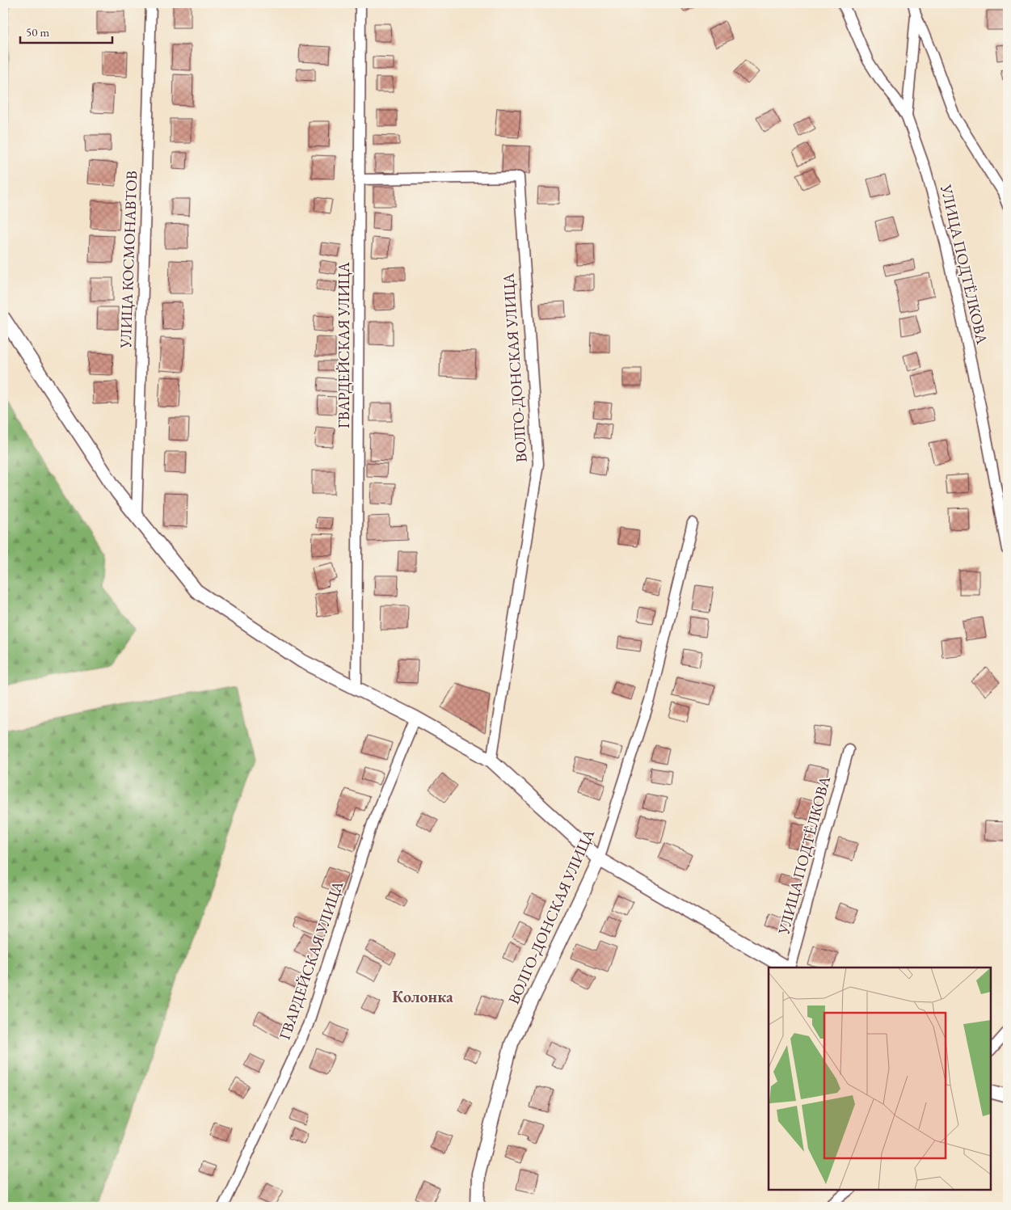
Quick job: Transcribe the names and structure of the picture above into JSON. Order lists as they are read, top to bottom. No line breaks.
{"streets":{"street":["УЛИЦА КОСМОНАВТОВ","УЛИЦА ПОДТЁЛКОВА","ГВАРДЕЙСКАЯ УЛИЦА","ВОЛГО-ДОНСКАЯ УЛИЦА"]},"crossings":[["ГВАРДЕЙСКАЯ УЛИЦА","ВОЛГО-ДОНСКАЯ УЛИЦА"]],"districts":["Колонка"],"scale_bar":"50 m"}
